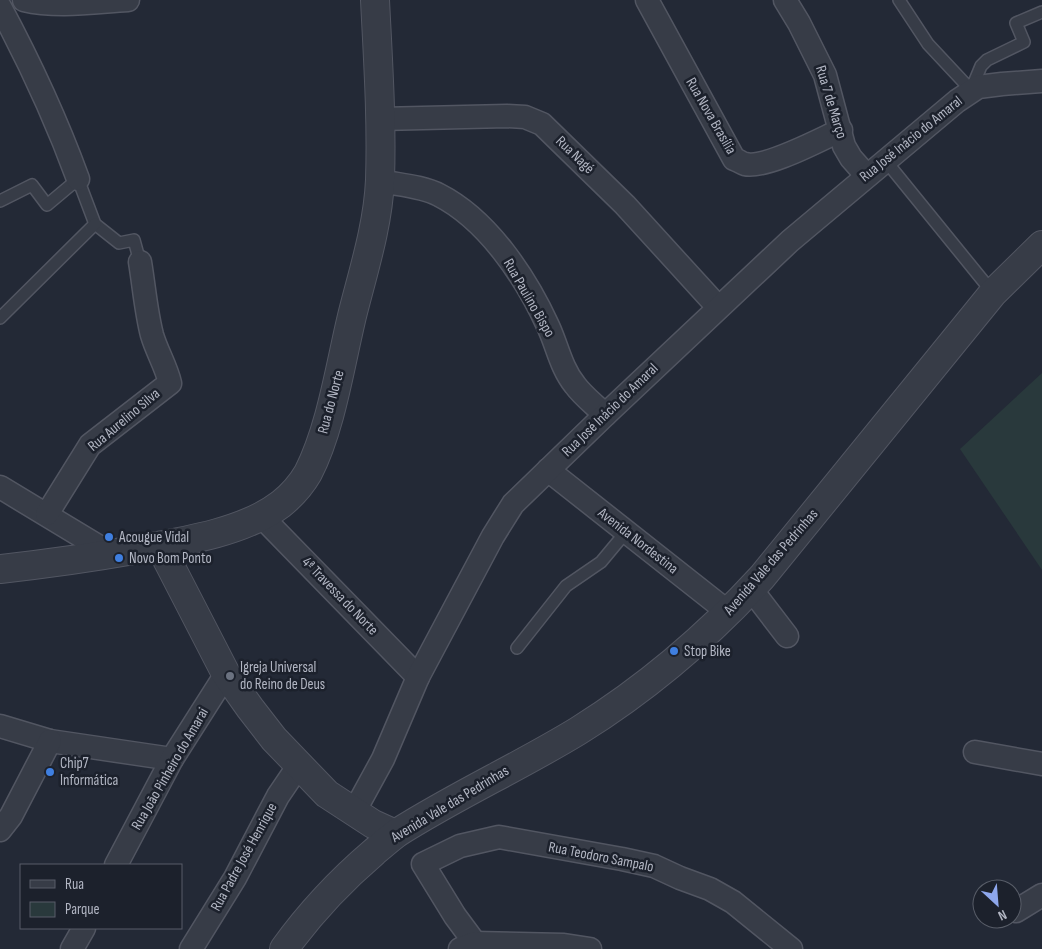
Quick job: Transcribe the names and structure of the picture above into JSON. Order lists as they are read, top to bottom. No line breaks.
{"streets":{"street":["Rua 7 de Março","Rua Nova Brasília","Rua José Inácio do Amaral","Rua Nagé","Rua Paulino Bispo","Rua do Norte","Rua Aurelino Silva","Avenida Nordestina","Avenida Vale das Pedrinhas","4ª Travessa do Norte","Rua João Pinheiro do Amarai","Rua Padre José Henrique","Rua Teodoro Sampalo"]},"crossings":[["Rua 7 de Março","Rua Nova Brasília"],["Rua 7 de Março","Rua José Inácio do Amaral"],["Rua José Inácio do Amaral","Rua Nagé"],["Rua José Inácio do Amaral","Rua Paulino Bispo"],["Rua José Inácio do Amaral","Avenida Nordestina"],["Rua José Inácio do Amaral","4ª Travessa do Norte"],["Rua Nagé","Rua do Norte"],["Rua Paulino Bispo","Rua do Norte"],["Rua do Norte","4ª Travessa do Norte"],["Avenida Nordestina","Avenida Vale das Pedrinhas"]],"places":["Acougue Vidal","Novo Bom Ponto","Stop Bike","Igreja Universal do Reino de Deus","Chip7 Informática"],"legend":["Rua","Parque"],"north":"bottom right"}
